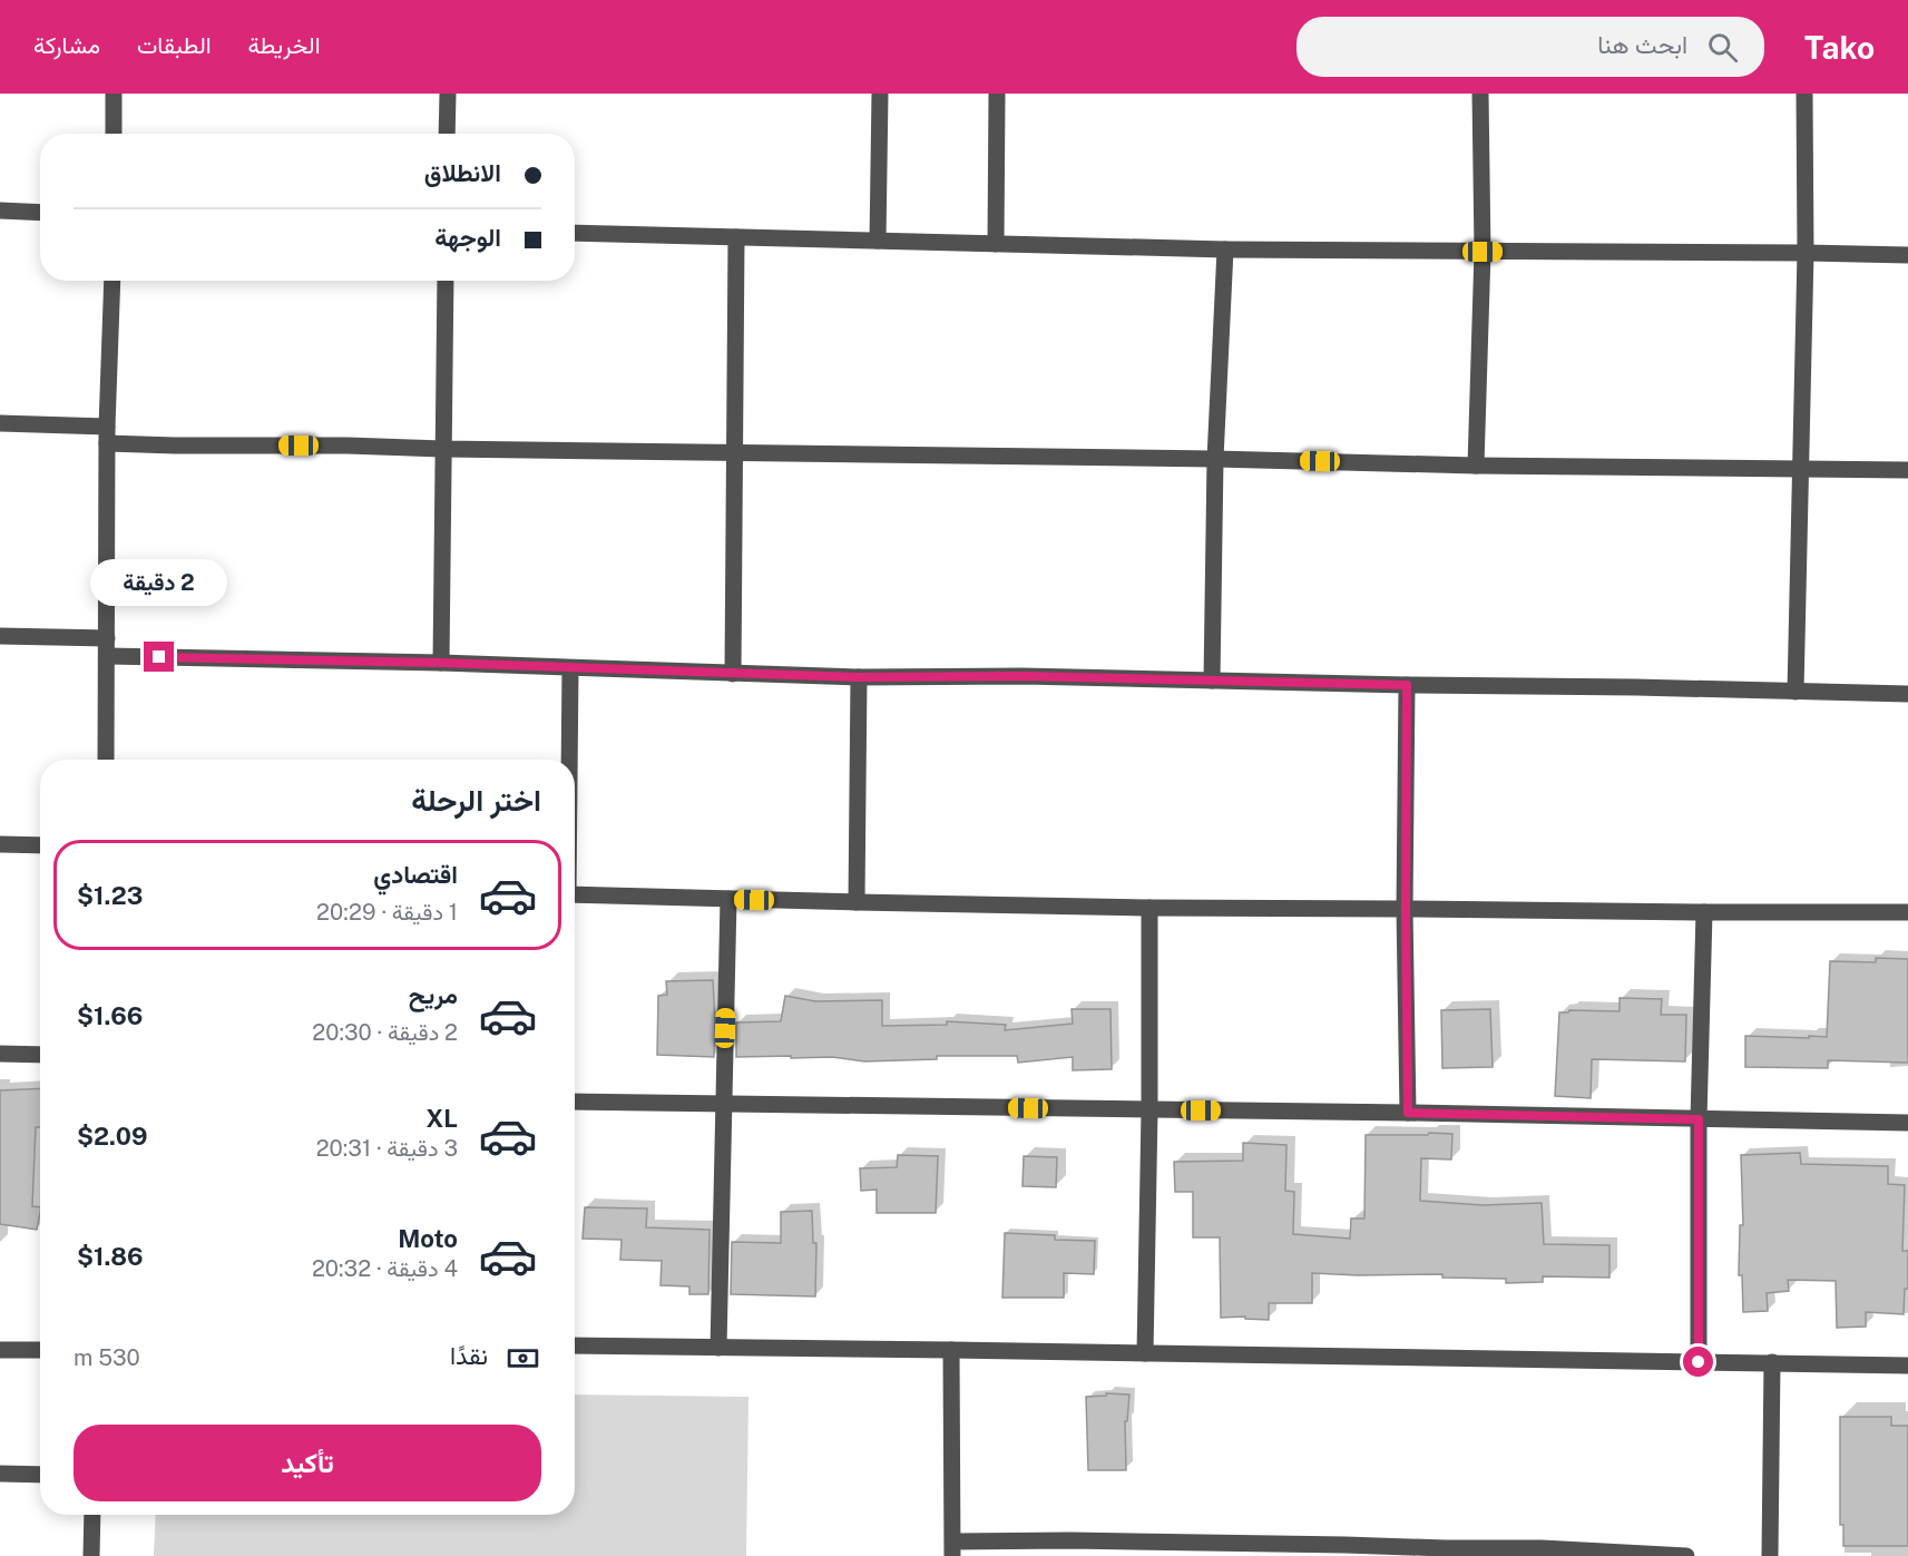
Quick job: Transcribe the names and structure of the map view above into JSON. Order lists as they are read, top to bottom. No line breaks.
{"page":{"header":"Tako","search":"ابحث هنا","nav":["الخريطة","الطبقات","مشاركة"],"banner":["الانطلاق","الوجهة"],"bubble":"2 دقيقة","heading":"اختر الرحلة","list":[{"name":"اقتصادي","note":"1 دقيقة · 20:29","value":"$1.23"},{"name":"مريح","note":"2 دقيقة · 20:30","value":"$1.66"},{"name":"XL","note":"3 دقيقة · 20:31","value":"$2.09"},{"name":"Moto","note":"4 دقيقة · 20:32","value":"$1.86"}],"pay":["نقدًا","530 m"],"buttons":"تأكيد"}}
